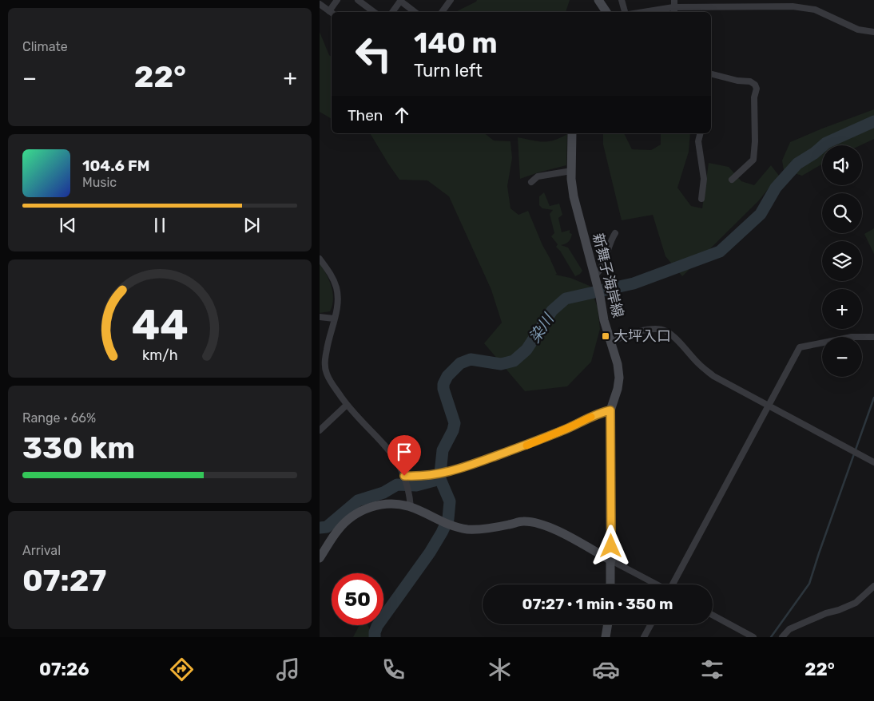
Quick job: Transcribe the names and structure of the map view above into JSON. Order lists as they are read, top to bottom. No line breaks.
{"streets":{"main road":["新舞子海岸線"]},"water":["染川"],"places":{"transit":["大坪入口"]},"page":{"tile":["Climate",["Range · 66%","330 km"],["Arrival","07:27"]],"turn":["140 m","Turn left"],"heat":["−","22°","+"],"then":"Then","map_buttons":["+","−"],"song":["104.6 FM","Music"],"limit":"50","trip":"07:27 · 1 min · 350 m","tabs":["07:26","22°"],"gauge":["44","km/h"]}}
